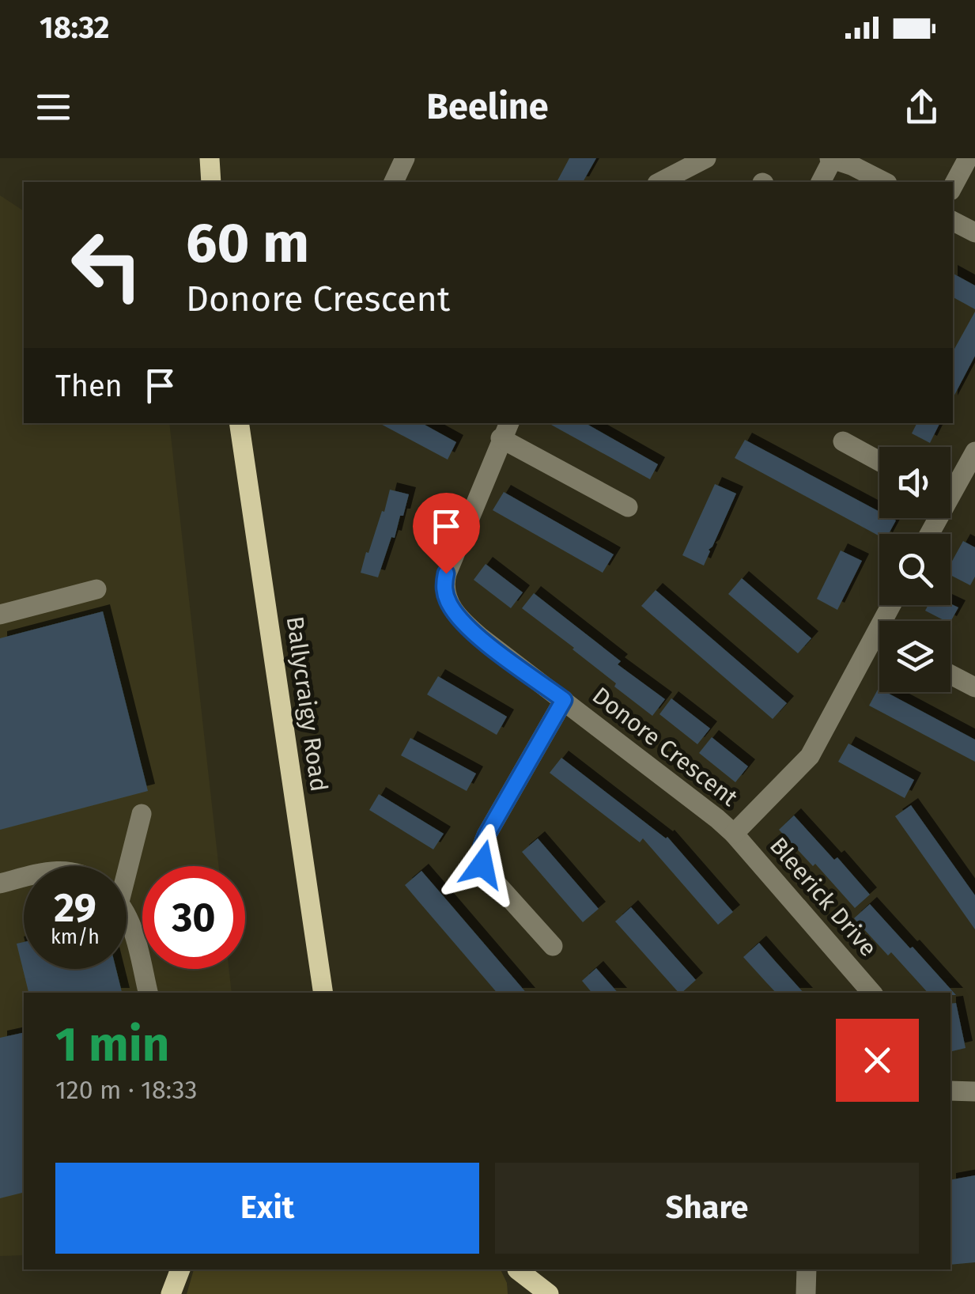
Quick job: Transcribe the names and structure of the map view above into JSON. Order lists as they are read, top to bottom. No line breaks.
{"streets":{"main road":["Ballycraigy Road"],"street":["Donore Crescent","Bleerick Drive"]},"crossings":[["Donore Crescent","Bleerick Drive"]],"page":{"status":"18:32","header":"Beeline","turn":["60 m","Donore Crescent"],"then":"Then","speed":"29 km/h","limit":"30","heading":["1 min","120 m · 18:33"],"buttons":["Exit","Share"]}}
